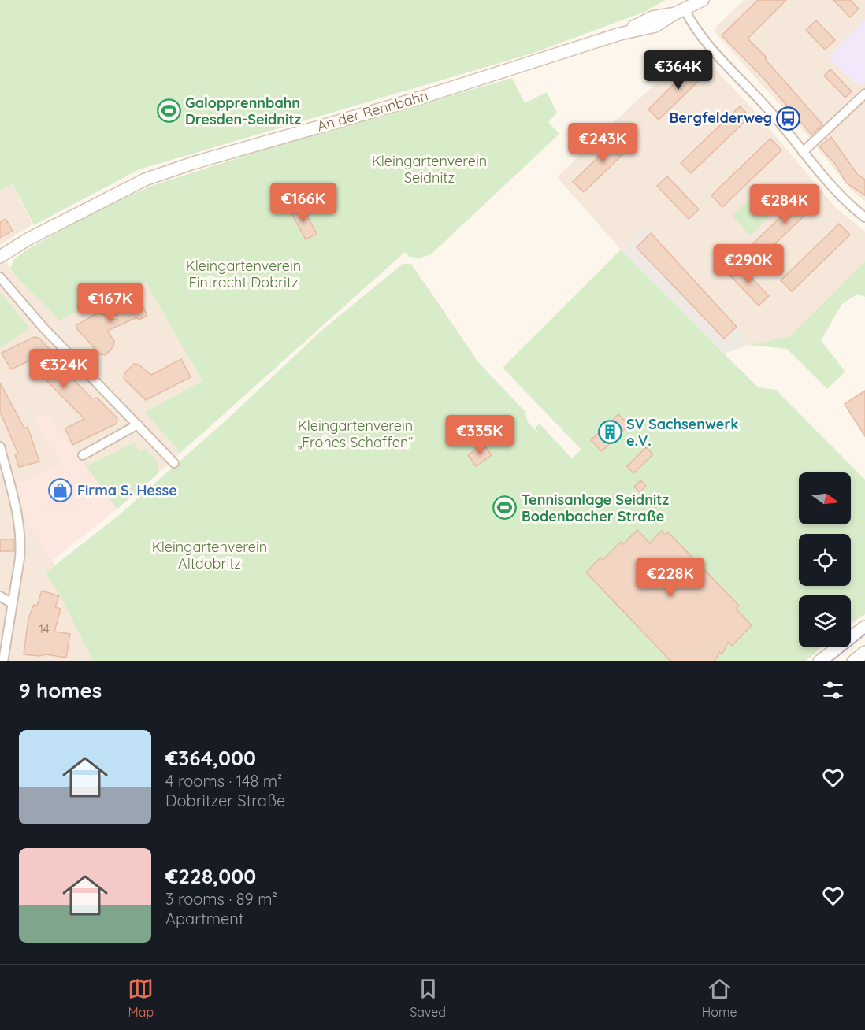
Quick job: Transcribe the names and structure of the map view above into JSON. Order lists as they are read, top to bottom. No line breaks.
{"streets":{"main road":["An der Rennbahn"]},"parks":["Kleingartenverein Seidnitz","Kleingartenverein Eintracht Dobritz","Kleingartenverein „Frohes Schaffen“","Kleingartenverein Altdobritz"],"places":{"sports":["Galopprennbahn Dresden-Seidnitz","Tennisanlage Seidnitz Bodenbacher Straße"],"bus stop":["Bergfelderweg"],"building":["SV Sachsenwerk e.V."],"shop":["Firma S. Hesse"]},"house_numbers":["14"],"north":"right","page":{"price":["€364K","€243K","€166K","€284K","€290K","€167K","€324K","€335K","€228K"],"heading":"9 homes","list":[{"name":"€364,000","note":"4 rooms · 148 m² · Dobritzer Straße"},{"name":"€228,000","note":"3 rooms · 89 m² · Apartment"}],"tabs":["Map","Saved","Home"]}}
